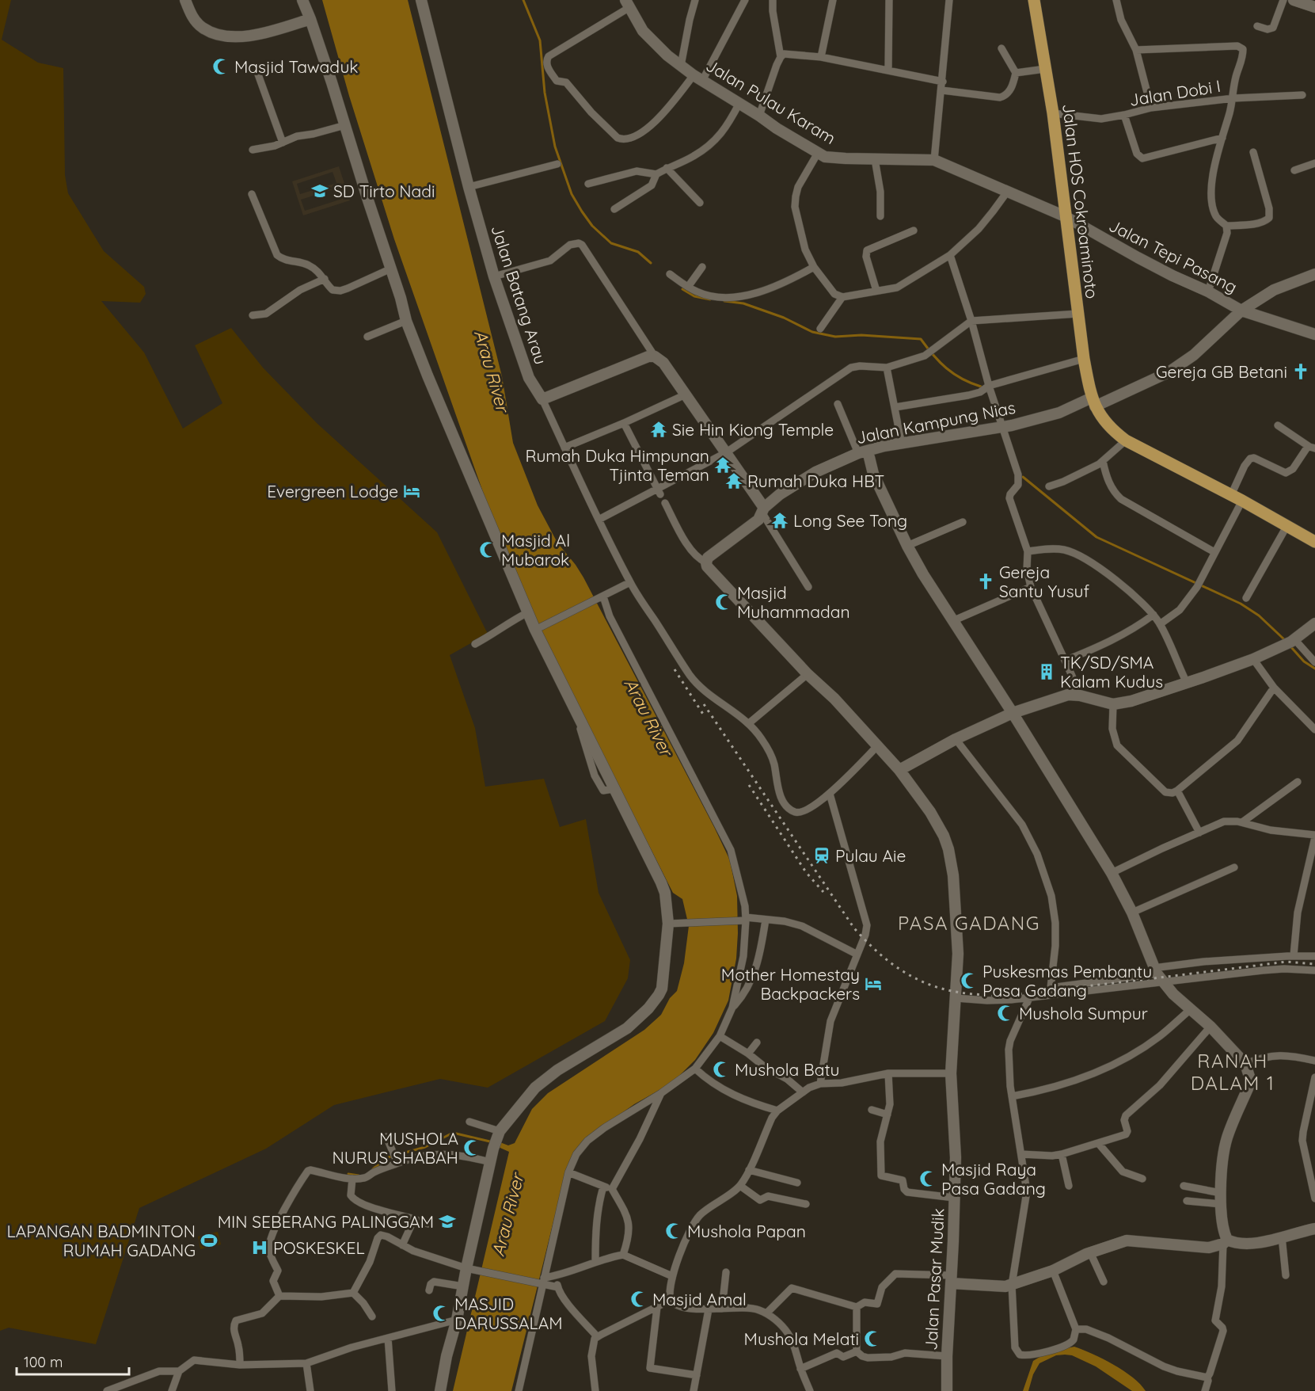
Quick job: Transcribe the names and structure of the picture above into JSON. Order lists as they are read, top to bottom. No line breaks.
{"streets":{"main road":["Jalan HOS Cokroaminoto"],"street":["Jalan Dobi I","Jalan Pulau Karam","Jalan Tepi Pasang","Jalan Batang Arau","Jalan Kampung Nias","Jalan Pasar Mudik"]},"crossings":[["Jalan Dobi I","Jalan HOS Cokroaminoto"],["Jalan Pulau Karam","Jalan HOS Cokroaminoto"],["Jalan Pulau Karam","Jalan Tepi Pasang"],["Jalan HOS Cokroaminoto","Jalan Tepi Pasang"],["Jalan HOS Cokroaminoto","Jalan Kampung Nias"],["Jalan Tepi Pasang","Jalan Kampung Nias"],["Jalan Batang Arau","Jalan Pasar Mudik"],["Jalan Kampung Nias","Jalan Pasar Mudik"]],"districts":["PASA GADANG","RANAH DALAM 1"],"water":["Arau River"],"places":{"mosque":["Masjid Tawaduk","Masjid Al Mubarok","Masjid Muhammadan","Puskesmas Pembantu Pasa Gadang","Mushola Sumpur","Mushola Batu","MUSHOLA NURUS SHABAH","Masjid Raya Pasa Gadang","Mushola Papan","Masjid Amal","MASJID DARUSSALAM","Mushola Melati"],"school or university":["SD Tirto Nadi","MIN SEBERANG PALINGGAM"],"church":["Gereja GB Betani","Gereja Santu Yusuf"],"temple":["Sie Hin Kiong Temple","Rumah Duka Himpunan Tjinta Teman","Rumah Duka HBT","Long See Tong"],"hotel":["Evergreen Lodge","Mother Homestay Backpackers"],"building":["TK/SD/SMA Kalam Kudus"],"station":["Pulau Aie"],"sports":["LAPANGAN BADMINTON RUMAH GADANG"],"hospital":["POSKESKEL"]},"scale_bar":"100 m"}
